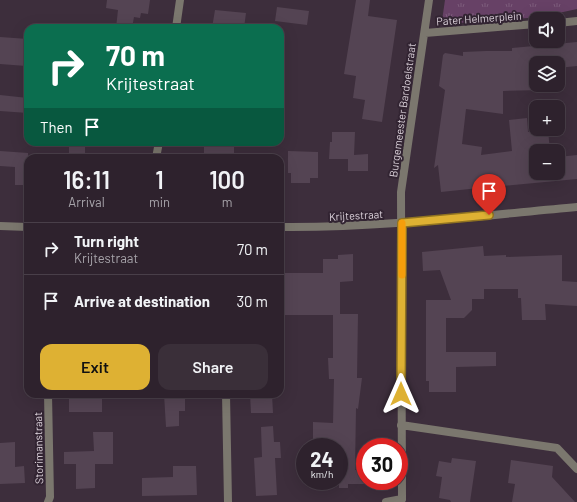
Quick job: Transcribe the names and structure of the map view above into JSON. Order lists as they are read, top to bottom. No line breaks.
{"streets":{"street":["Pater Helmerplein","Burgemeester Bardoelstraat","Krijtestraat","Storimanstraat"]},"crossings":[["Pater Helmerplein","Burgemeester Bardoelstraat"],["Burgemeester Bardoelstraat","Krijtestraat"]],"page":{"map_buttons":["+","−"],"turn":["70 m","Krijtestraat"],"then":"Then","eta":["16:11","Arrival","1","min","100","m"],"list":[{"name":"Turn right","note":"Krijtestraat","value":"70 m"},{"name":"Arrive at destination","value":"30 m"}],"buttons":["Exit","Share"],"speed":"24 km/h","limit":"30"}}
